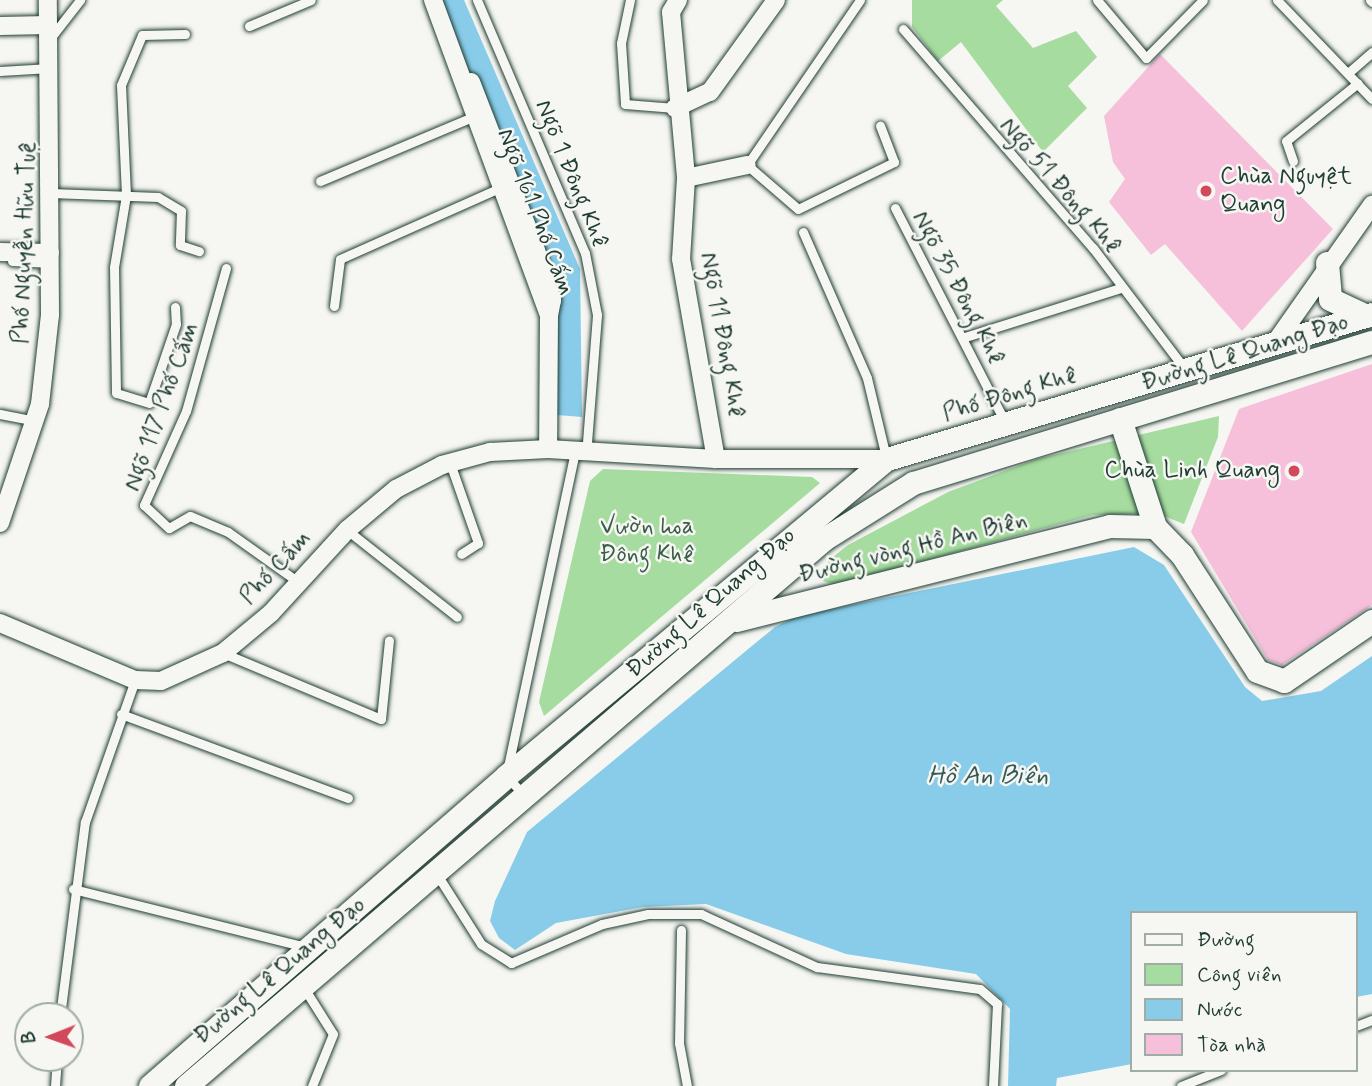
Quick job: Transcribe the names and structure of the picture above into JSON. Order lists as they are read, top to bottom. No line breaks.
{"streets":{"street":["Ngõ 161 Phố Cấm","Phố Nguyễn Hữu Tuệ","Ngõ 11 Đông Khê","Đường Lê Quang Đạo","Phố Đông Khê","Đường vòng Hồ An Biên","Phố Cấm"],"lane":["Ngõ 1 Đông Khê","Ngõ 51 Đông Khê","Ngõ 35 Đông Khê","Ngõ 117 Phố Cấm"]},"crossings":[["Ngõ 1 Đông Khê","Đường Lê Quang Đạo"],["Ngõ 1 Đông Khê","Phố Đông Khê"],["Ngõ 1 Đông Khê","Phố Cấm"],["Ngõ 51 Đông Khê","Phố Đông Khê"],["Ngõ 161 Phố Cấm","Phố Cấm"],["Ngõ 35 Đông Khê","Phố Đông Khê"],["Ngõ 11 Đông Khê","Phố Đông Khê"],["Đường Lê Quang Đạo","Phố Đông Khê"],["Đường Lê Quang Đạo","Đường vòng Hồ An Biên"],["Phố Đông Khê","Phố Cấm"],["Ngõ 117 Phố Cấm","Phố Cấm"]],"water":["Hồ An Biên"],"parks":["Vườn hoa Đông Khê"],"places":["Chùa Nguyệt Quang","Chùa Linh Quang"],"legend":["Đường","Công viên","Nước","Tòa nhà"],"north":"left"}
